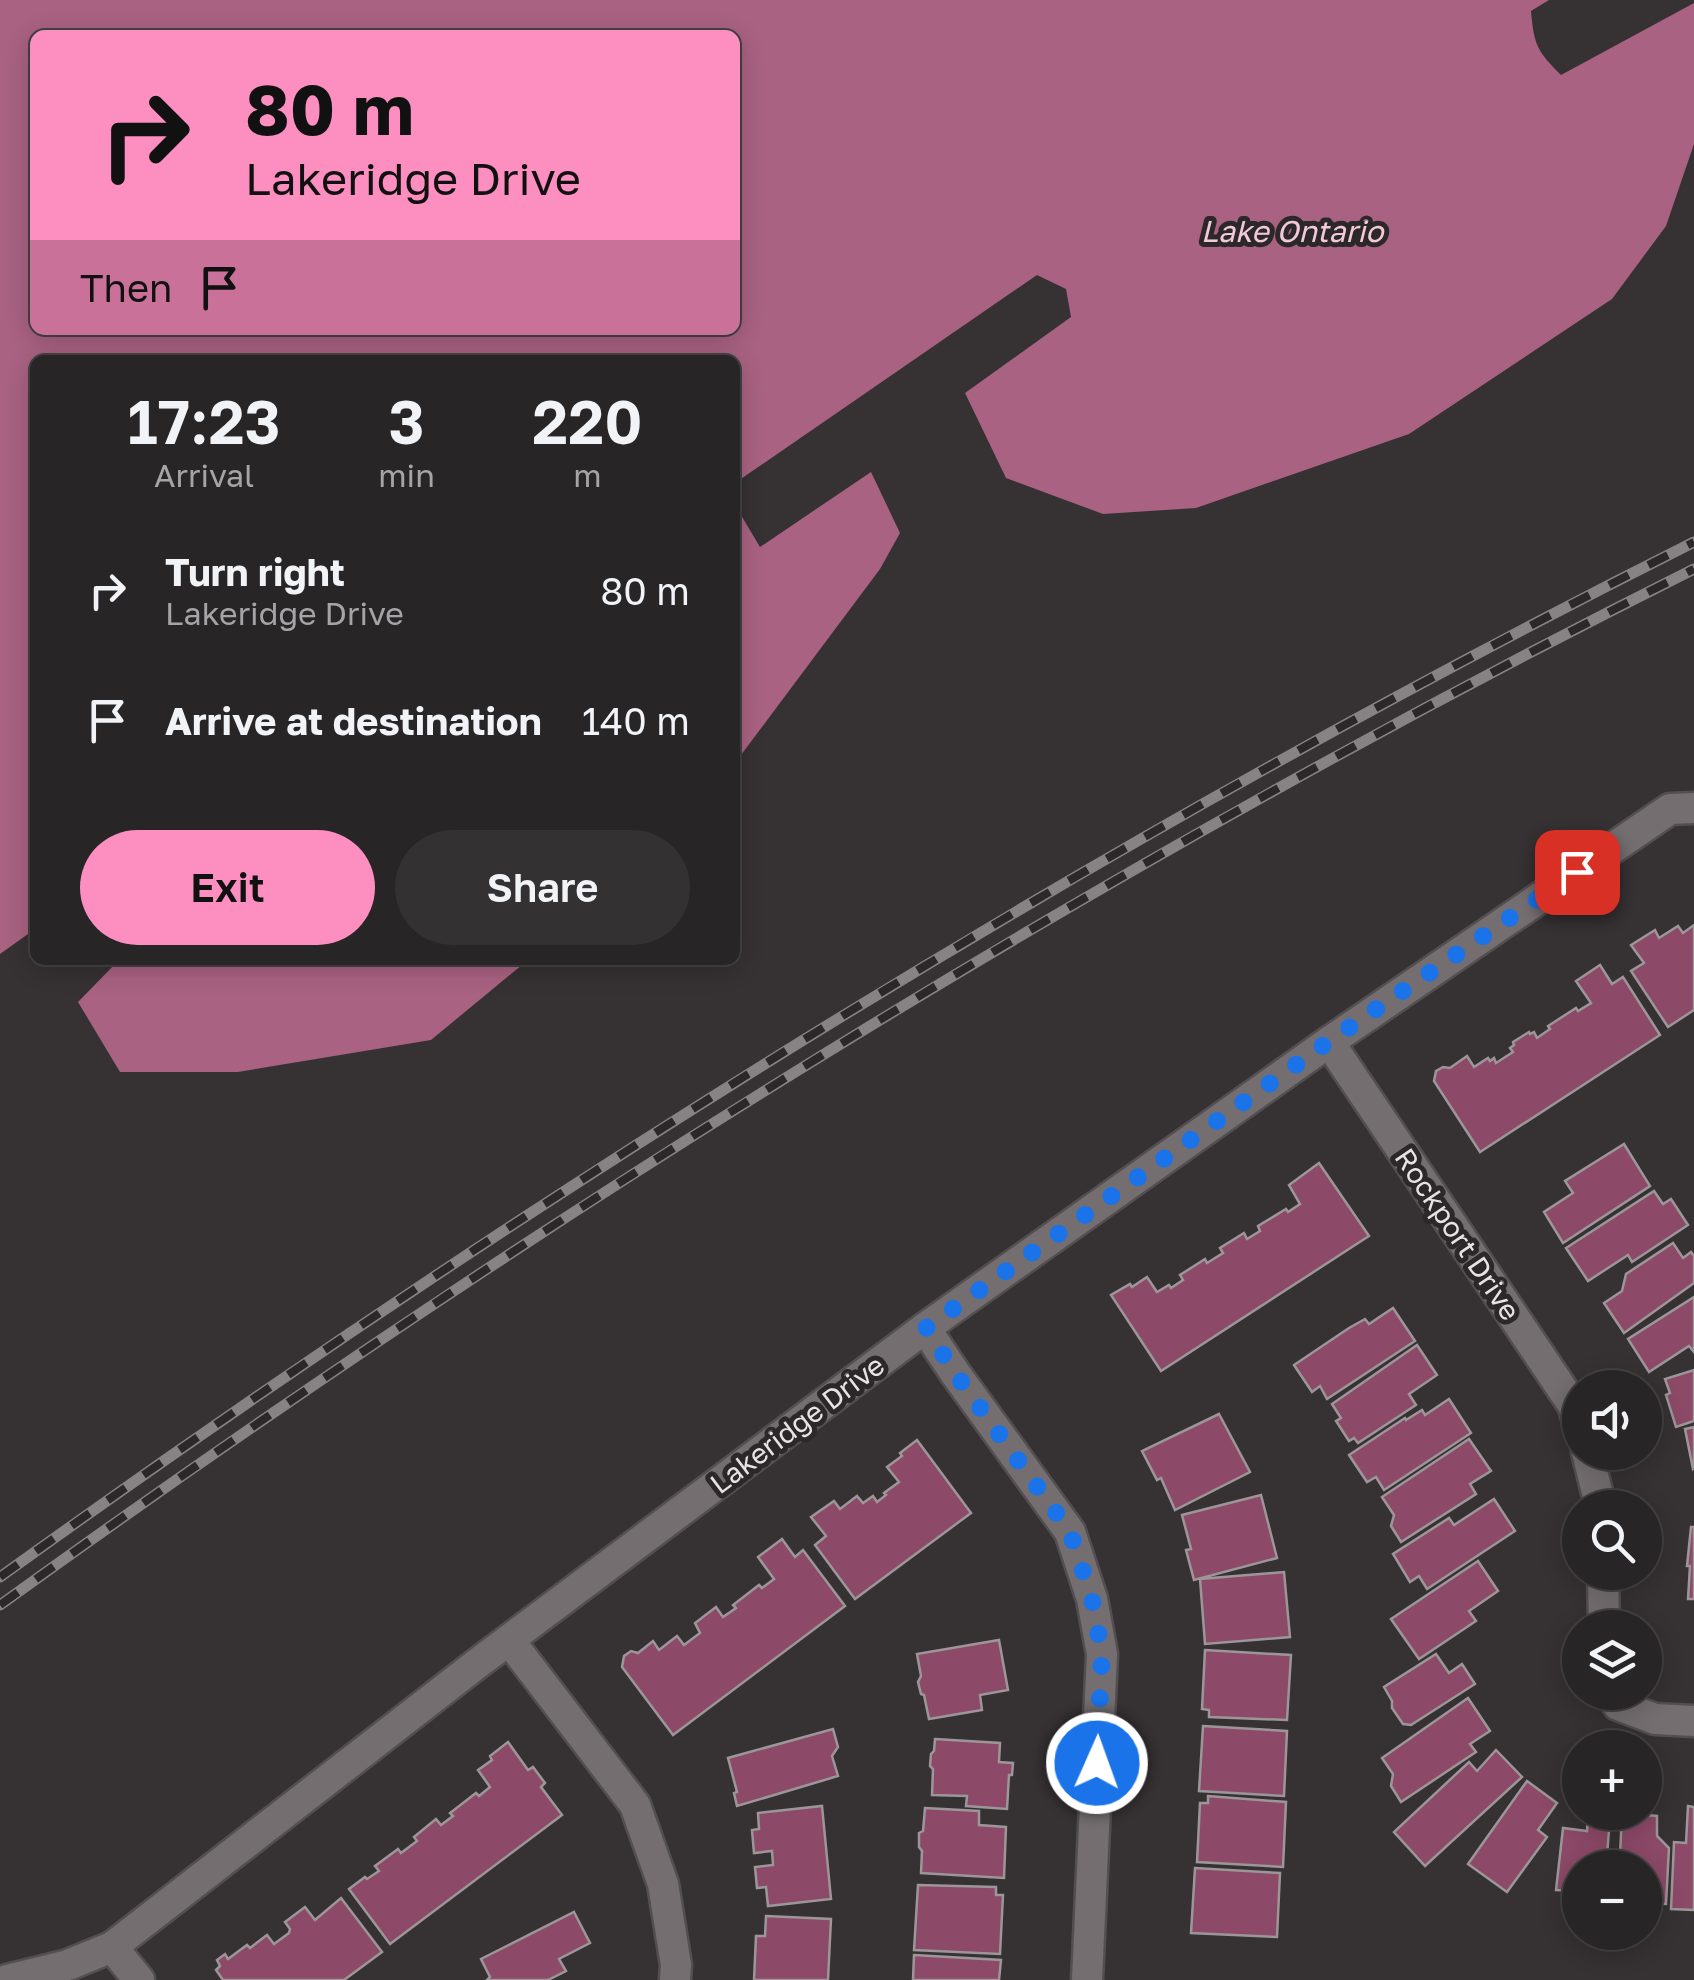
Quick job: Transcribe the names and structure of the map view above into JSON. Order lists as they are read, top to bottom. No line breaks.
{"streets":{"street":["Rockport Drive","Lakeridge Drive"]},"crossings":[["Rockport Drive","Lakeridge Drive"]],"water":["Lake Ontario"],"page":{"turn":["80 m","Lakeridge Drive"],"then":"Then","eta":["17:23","Arrival","3","min","220","m"],"list":[{"name":"Turn right","note":"Lakeridge Drive","value":"80 m"},{"name":"Arrive at destination","value":"140 m"}],"buttons":["Exit","Share"],"map_buttons":["+","−"]}}
